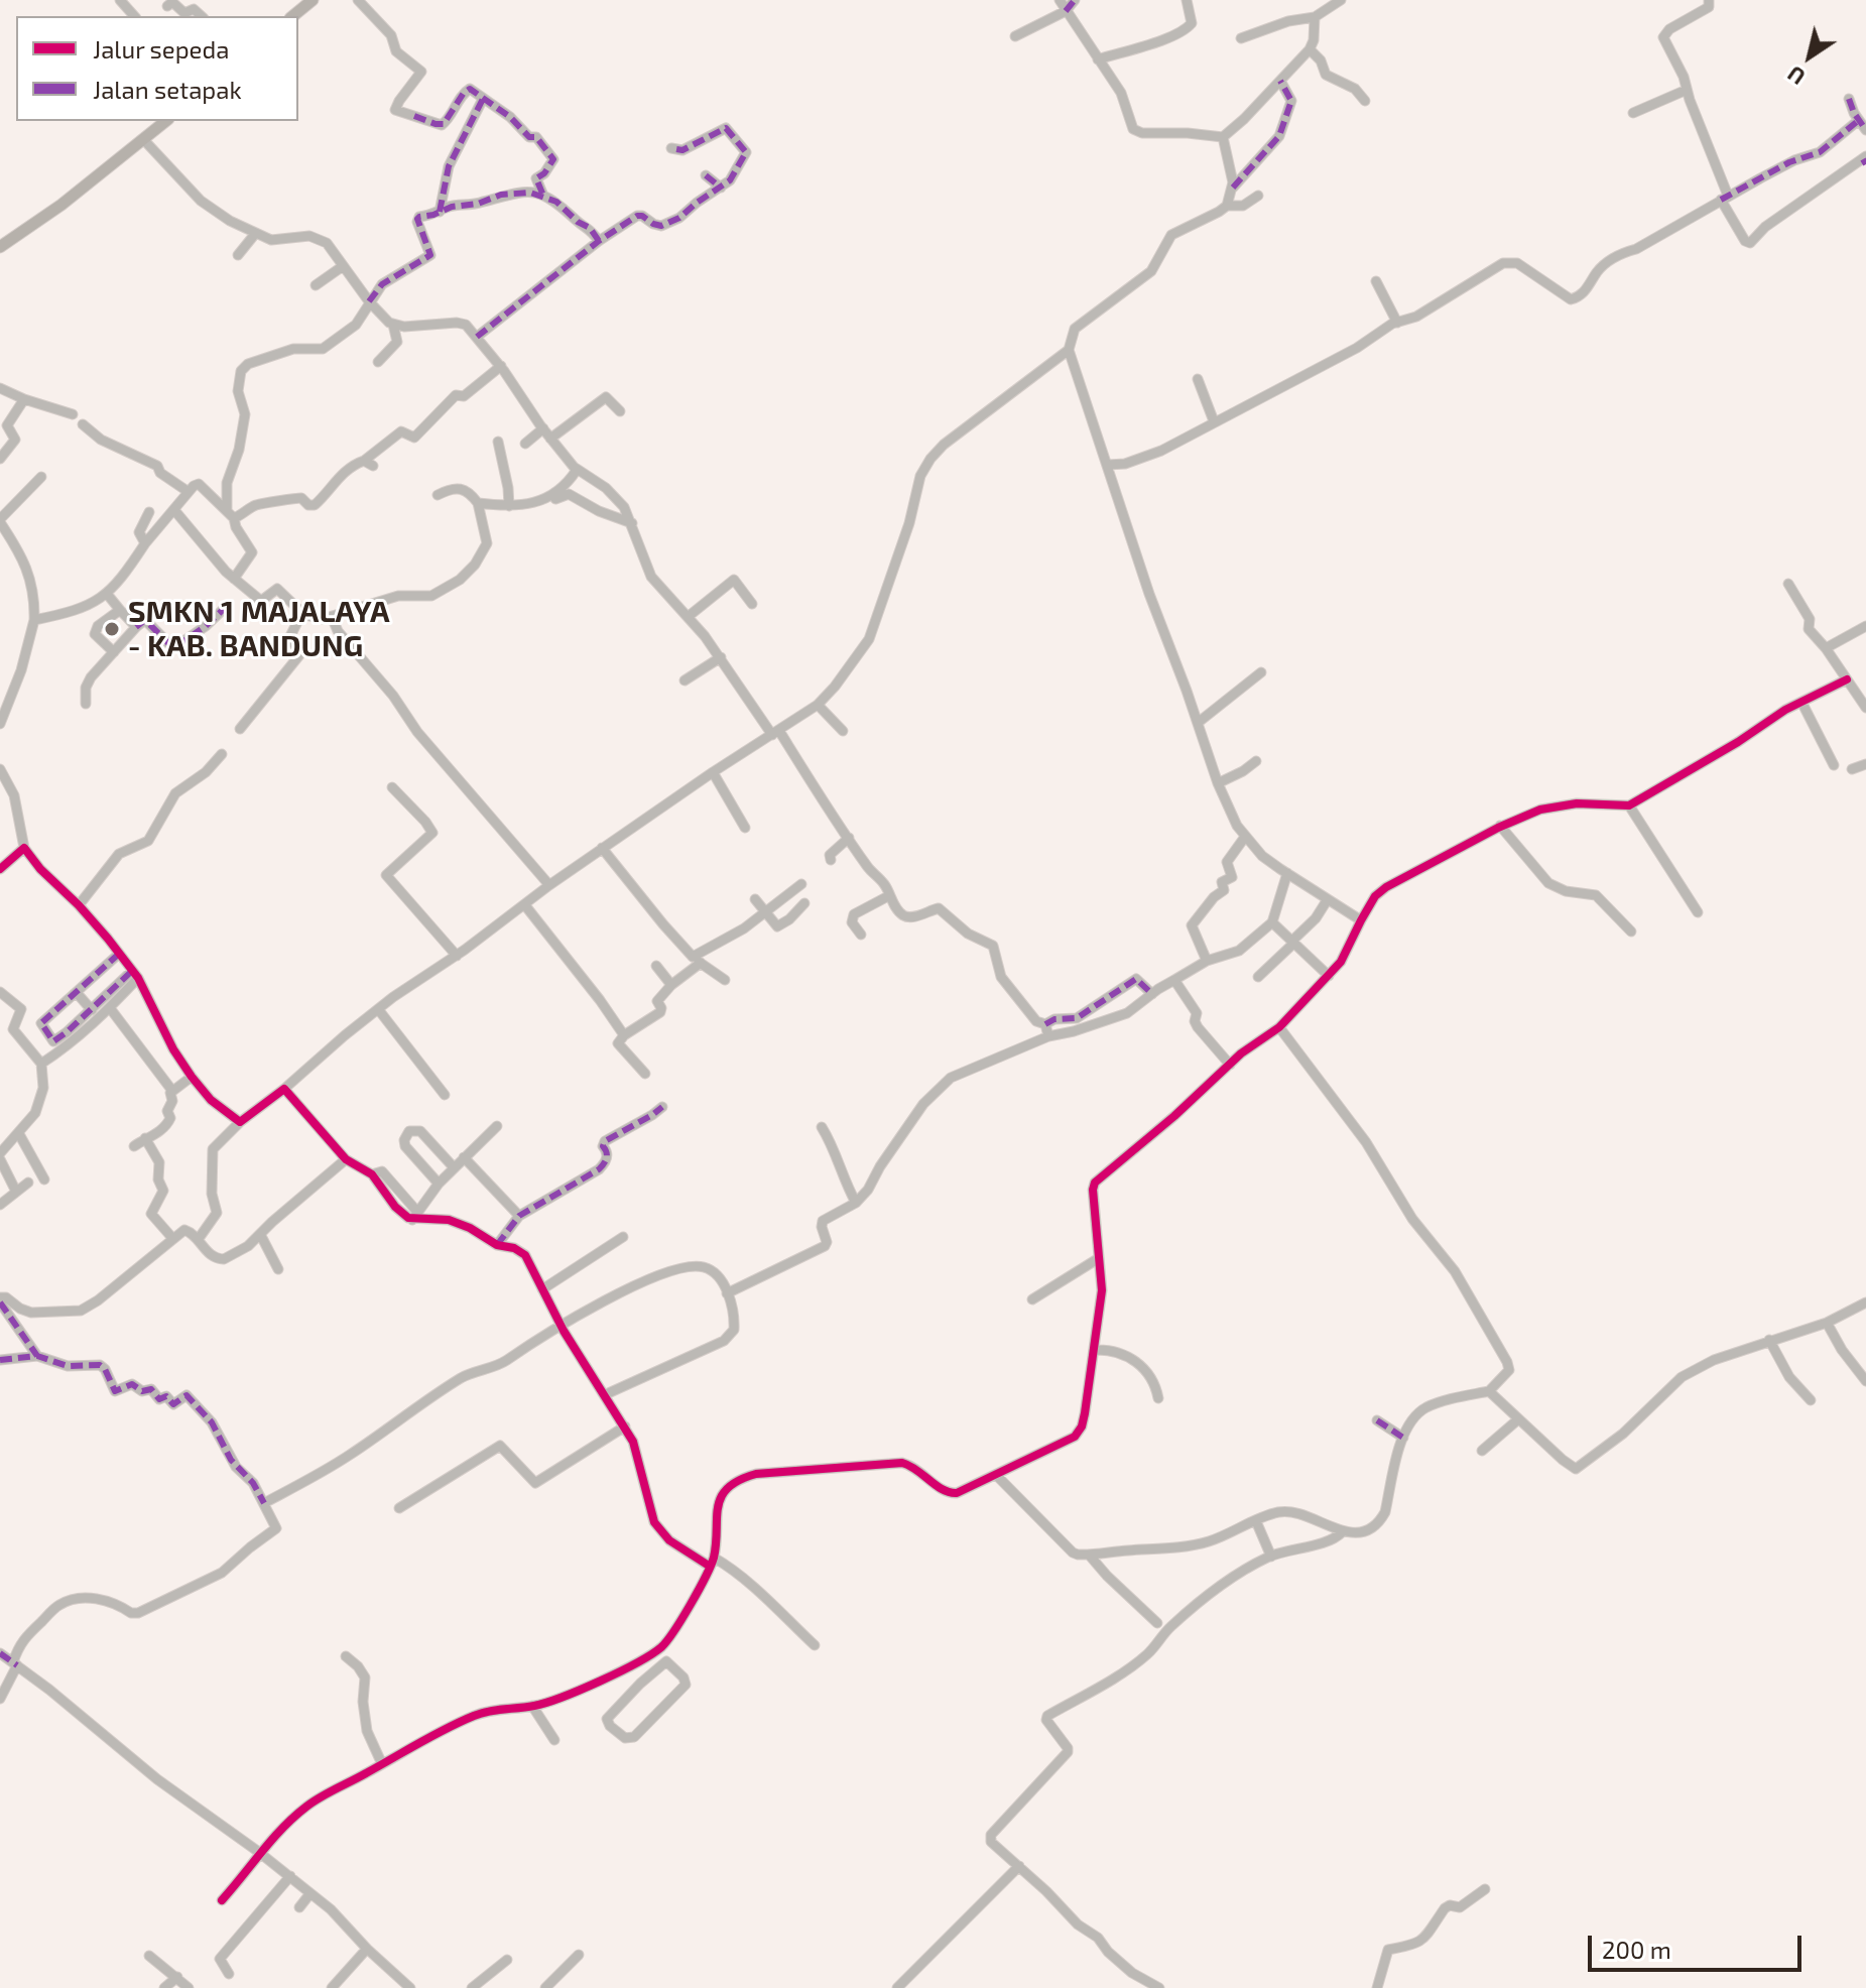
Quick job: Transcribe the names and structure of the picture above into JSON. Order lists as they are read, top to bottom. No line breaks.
{"places":["SMKN 1 MAJALAYA - KAB. BANDUNG"],"legend":["Jalur sepeda","Jalan setapak"],"scale_bar":"200 m","north":"bottom left"}
